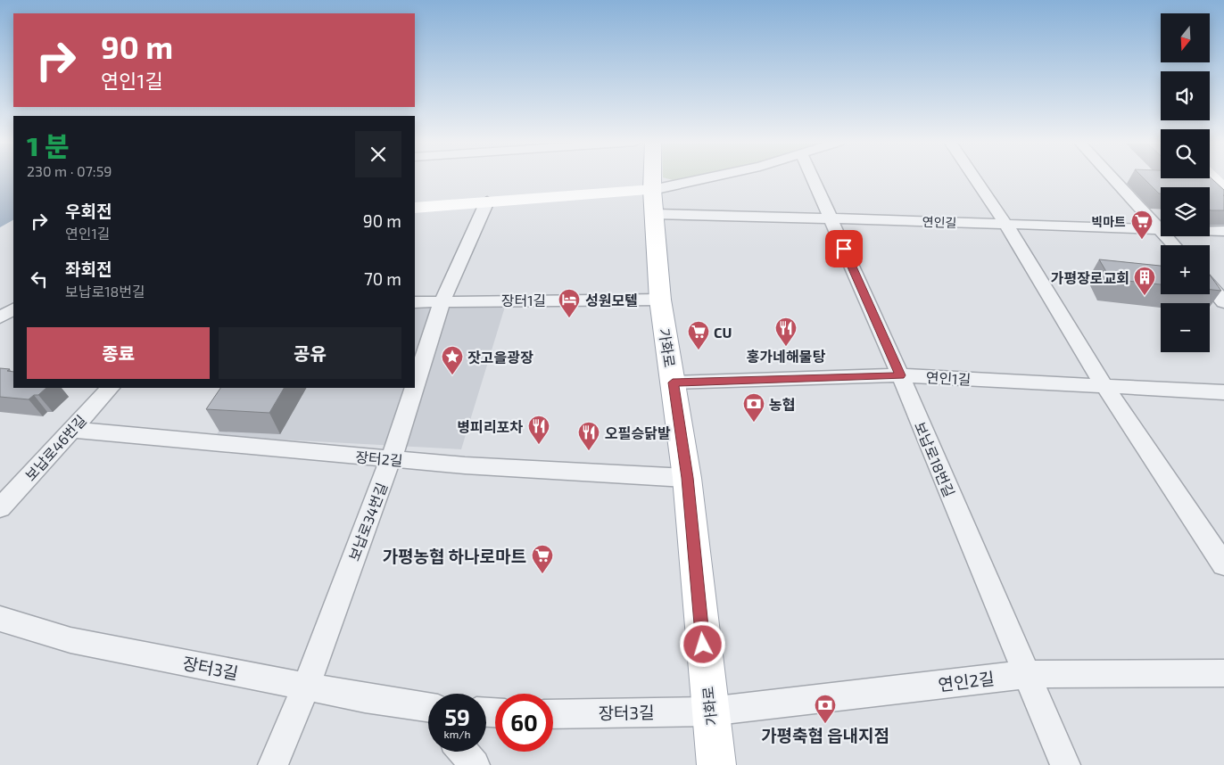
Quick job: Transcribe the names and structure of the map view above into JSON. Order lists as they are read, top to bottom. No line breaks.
{"streets":{"main road":["가화로"],"street":["연인길","장터1길","연인1길","보납로46번길","장터2길","보납로18번길","보납로34번길","장터3길","연인2길"]},"crossings":[["연인길","가화로"],["연인길","보납로18번길"],["장터1길","가화로"],["장터1길","보납로34번길"],["가화로","연인1길"],["가화로","장터2길"],["가화로","장터3길"],["가화로","연인2길"],["연인1길","보납로18번길"],["보납로46번길","장터2길"],["장터2길","보납로34번길"],["보납로18번길","연인2길"],["보납로34번길","장터3길"],["장터3길","연인2길"]],"places":{"supermarket":["빅마트","CU","가평농협 하나로마트"],"building":["가평장로교회"],"hotel":["성원모텔"],"restaurant":["홍가네해물탕","병피리포차","오필승닭발"],"place":["잣고을광장"],"bank":["농협","가평축협 읍내지점"]},"north":"bottom","page":{"map_buttons":["+","−"],"turn":["90 m","연인1길"],"heading":["1 분","230 m · 07:59"],"list":[{"name":"우회전","note":"연인1길","value":"90 m"},{"name":"좌회전","note":"보납로18번길","value":"70 m"}],"buttons":["종료","공유"],"speed":"59 km/h","limit":"60"}}
